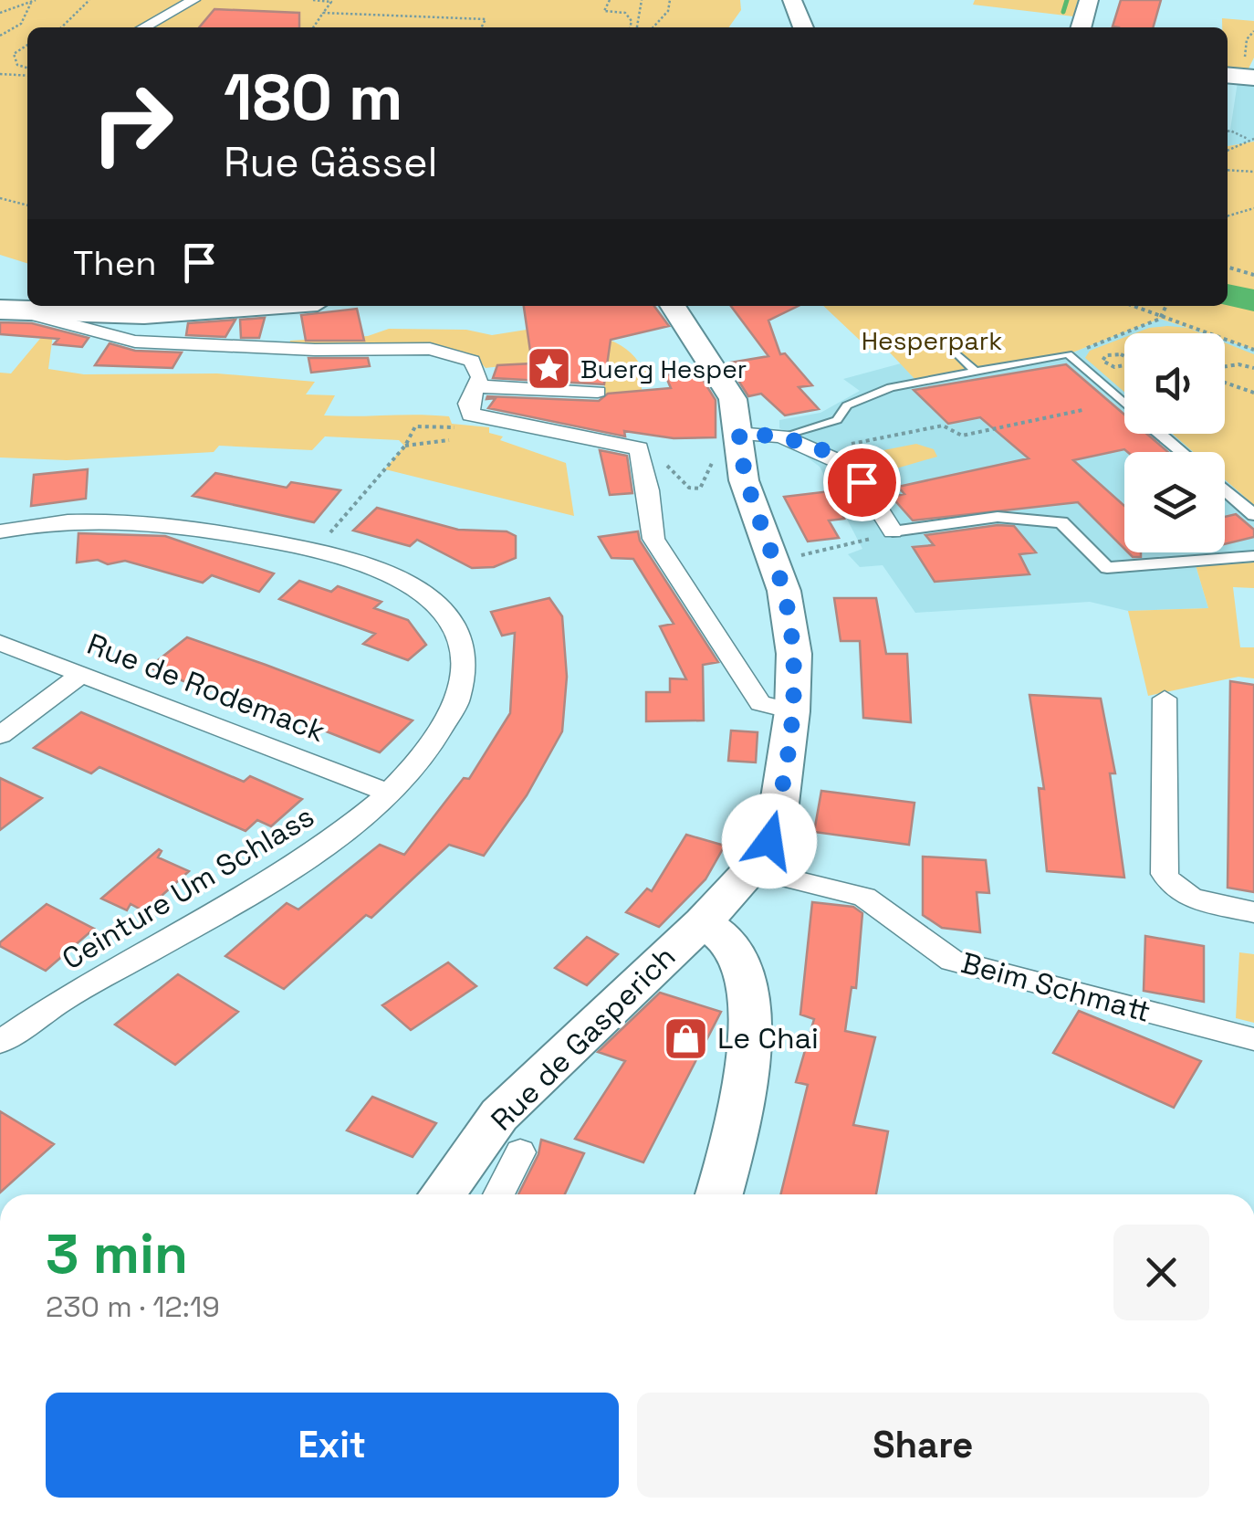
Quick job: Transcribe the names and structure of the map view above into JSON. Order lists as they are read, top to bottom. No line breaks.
{"streets":{"main road":["Rue de Gasperich"],"street":["Rue de Rodemack","Ceinture Um Schlass","Beim Schmatt"]},"crossings":[["Rue de Rodemack","Ceinture Um Schlass"],["Beim Schmatt","Rue de Gasperich"]],"parks":["Hesperpark"],"places":{"place":["Buerg Hesper"],"shop":["Le Chai"]},"page":{"turn":["180 m","Rue Gässel"],"then":"Then","heading":["3 min","230 m · 12:19"],"buttons":["Exit","Share"]}}
